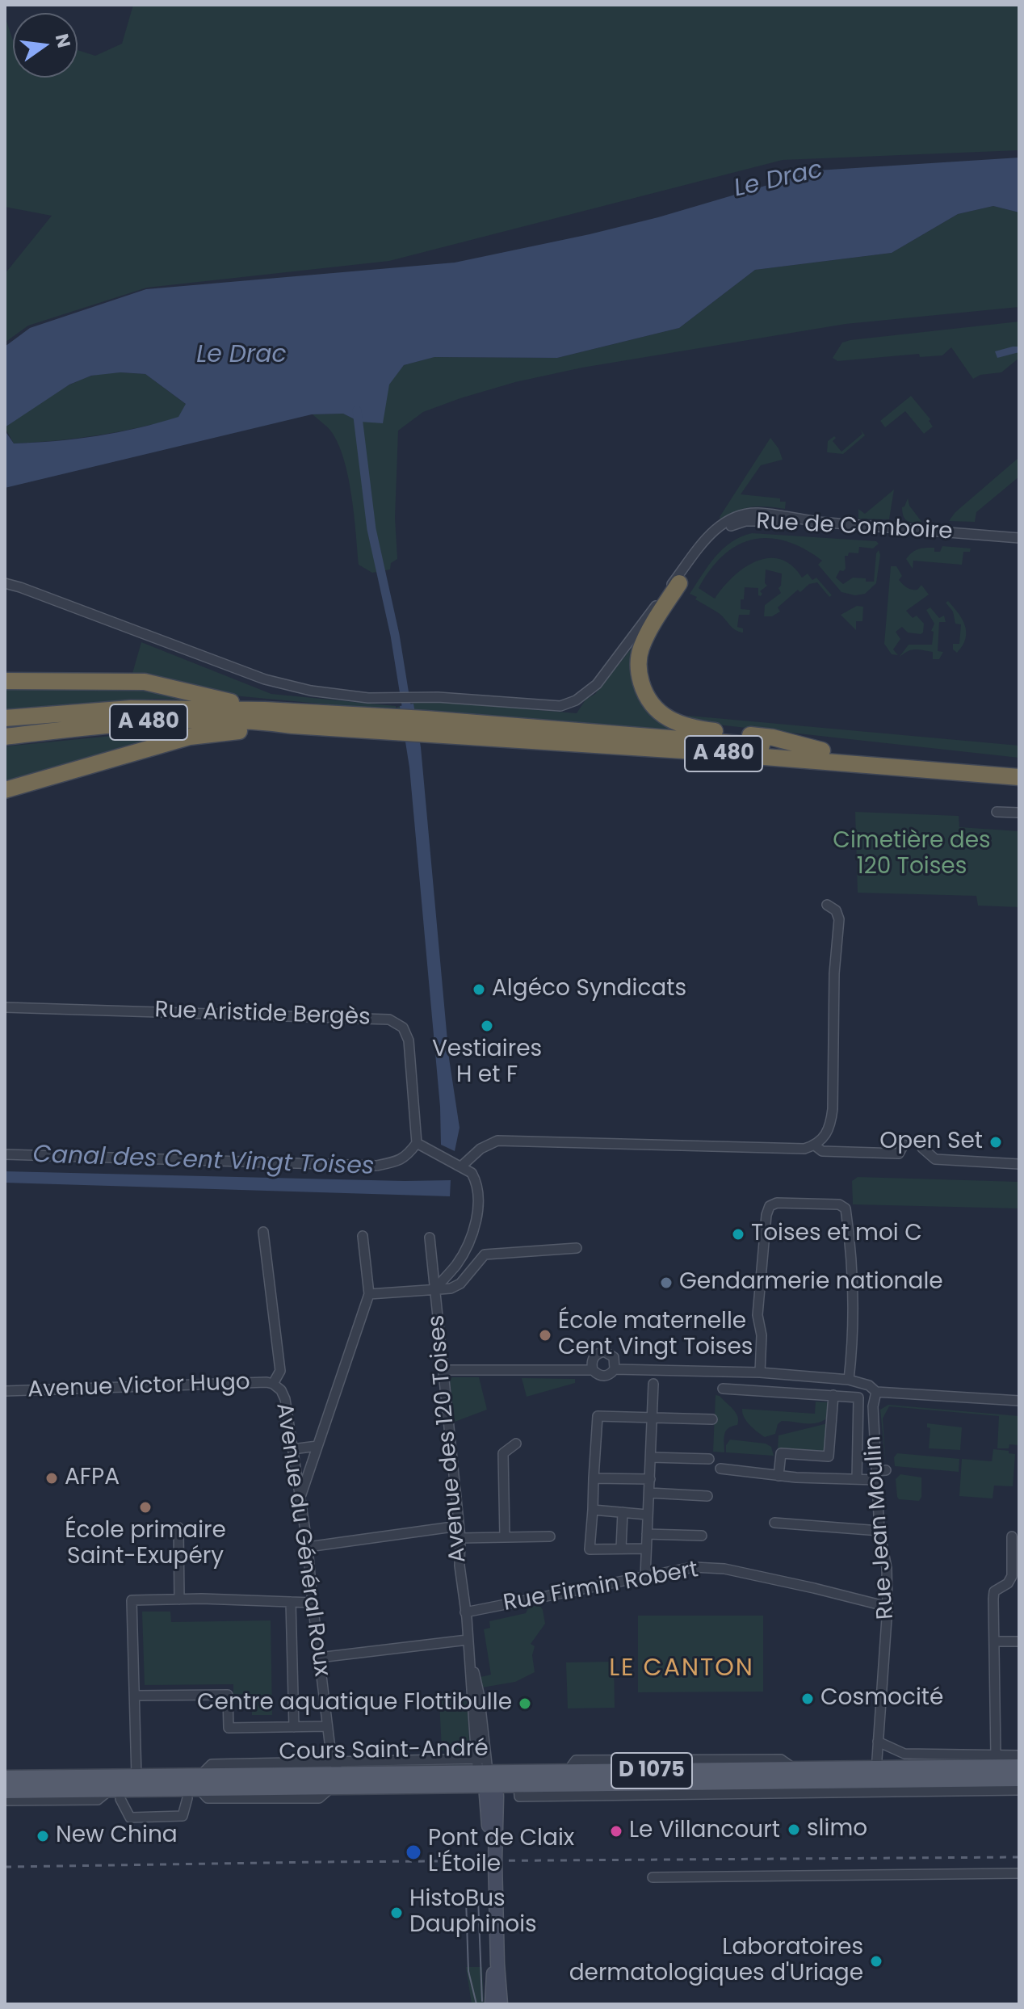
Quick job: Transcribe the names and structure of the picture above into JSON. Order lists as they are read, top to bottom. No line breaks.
{"streets":{"highway":["A 480"],"main road":["Cours Saint-André","D 1075"],"street":["Rue de Comboire","Rue Aristide Bergès","Avenue Victor Hugo","Avenue des 120 Toises","Rue Jean Moulin","Avenue du Général Roux","Rue Firmin Robert"]},"crossings":[["Avenue Victor Hugo","Avenue du Général Roux"],["Avenue des 120 Toises","Rue Firmin Robert"],["Avenue des 120 Toises","Cours Saint-André"],["Rue Jean Moulin","Rue Firmin Robert"],["Rue Jean Moulin","D 1075"],["Avenue du Général Roux","Cours Saint-André"],["Cours Saint-André","D 1075"]],"districts":["LE CANTON"],"water":["Le Drac","Canal des Cent Vingt Toises"],"parks":["Cimetière des 120 Toises"],"places":["Algéco Syndicats","Vestiaires H et F","Open Set","Toises et moi C","Gendarmerie nationale","École maternelle Cent Vingt Toises","AFPA","École primaire Saint-Exupéry","Cosmocité","Centre aquatique Flottibulle","slimo","Le Villancourt","New China","Pont de Claix L'Étoile","HistoBus Dauphinois","Laboratoires dermatologiques d'Uriage"],"north":"right"}
